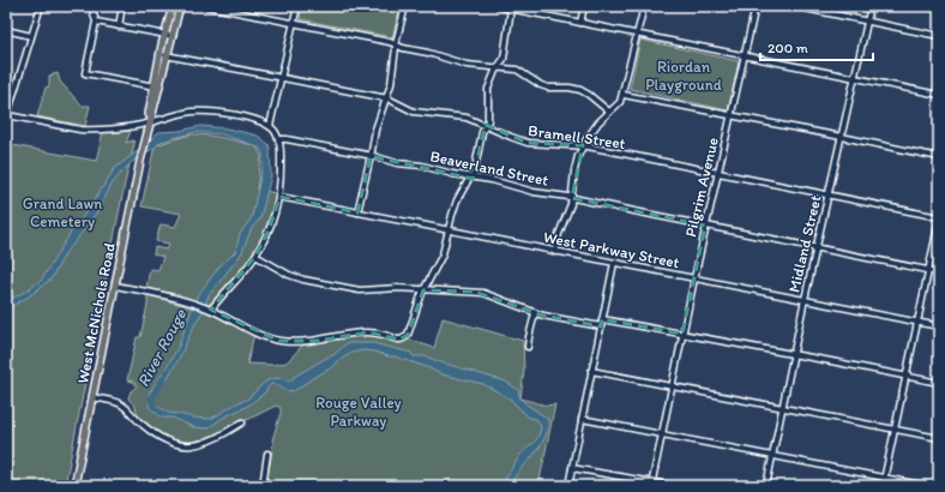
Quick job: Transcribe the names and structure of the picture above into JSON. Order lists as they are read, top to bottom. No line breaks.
{"streets":{"main road":["West McNichols Road"],"street":["Bramell Street","Beaverland Street","Pilgrim Avenue","Midland Street","West Parkway Street"]},"crossings":[["Bramell Street","Pilgrim Avenue"],["Bramell Street","Midland Street"],["Bramell Street","West McNichols Road"],["Beaverland Street","Pilgrim Avenue"],["Beaverland Street","Midland Street"],["Pilgrim Avenue","West Parkway Street"],["Midland Street","West Parkway Street"]],"water":["River Rouge"],"parks":["Riordan Playground","Grand Lawn Cemetery","Rouge Valley Parkway"],"scale_bar":"200 m"}
